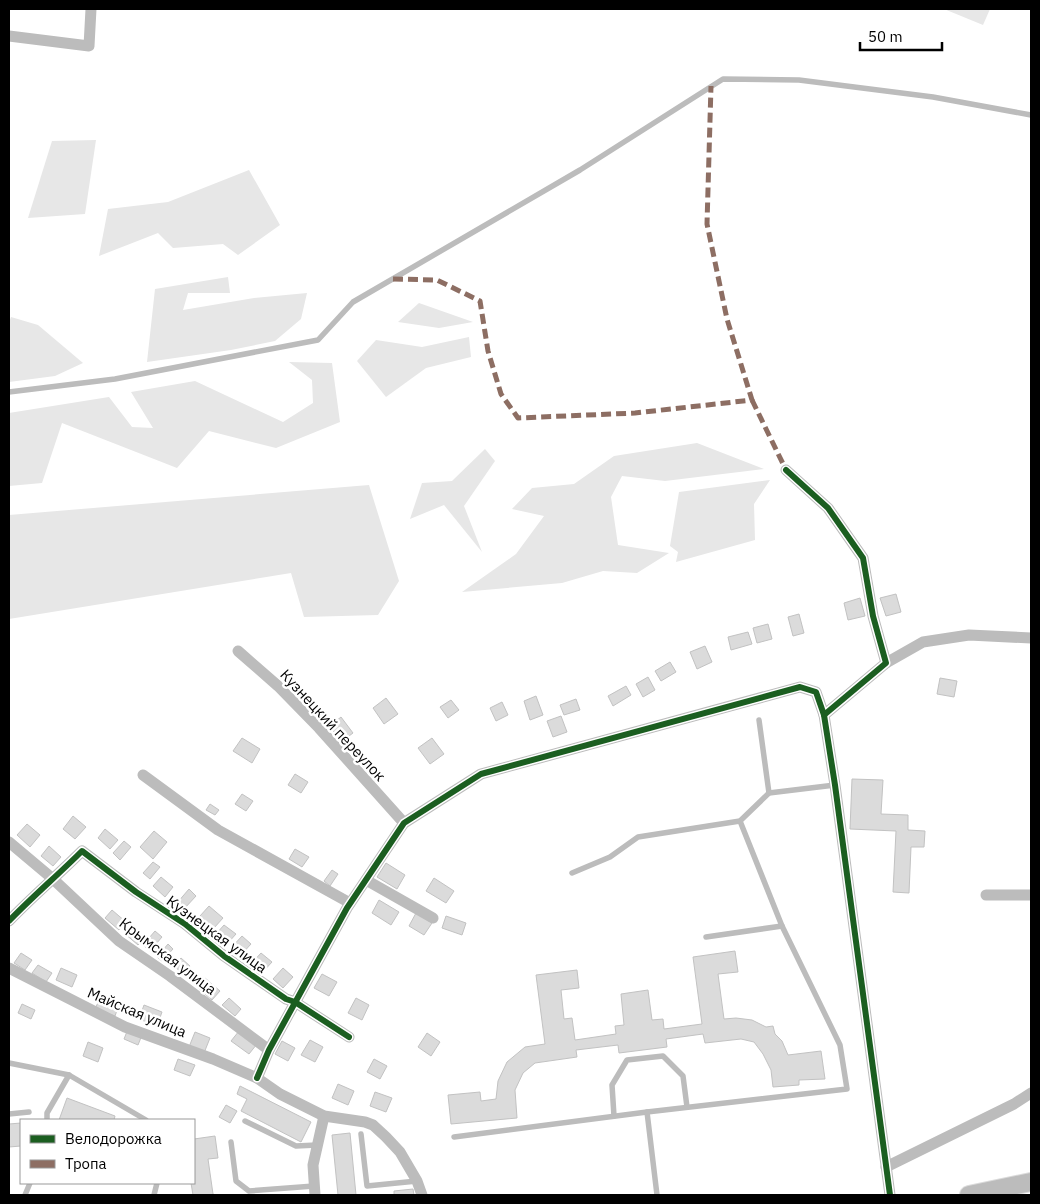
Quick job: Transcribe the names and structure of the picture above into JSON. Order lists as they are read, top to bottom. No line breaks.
{"streets":{"street":["Кузнецкий переулок","Кузнецкая улица","Крымская улица","Майская улица"]},"crossings":[["Кузнецкая улица","Крымская улица"]],"legend":["Велодорожка","Тропа"],"scale_bar":"50 m"}
